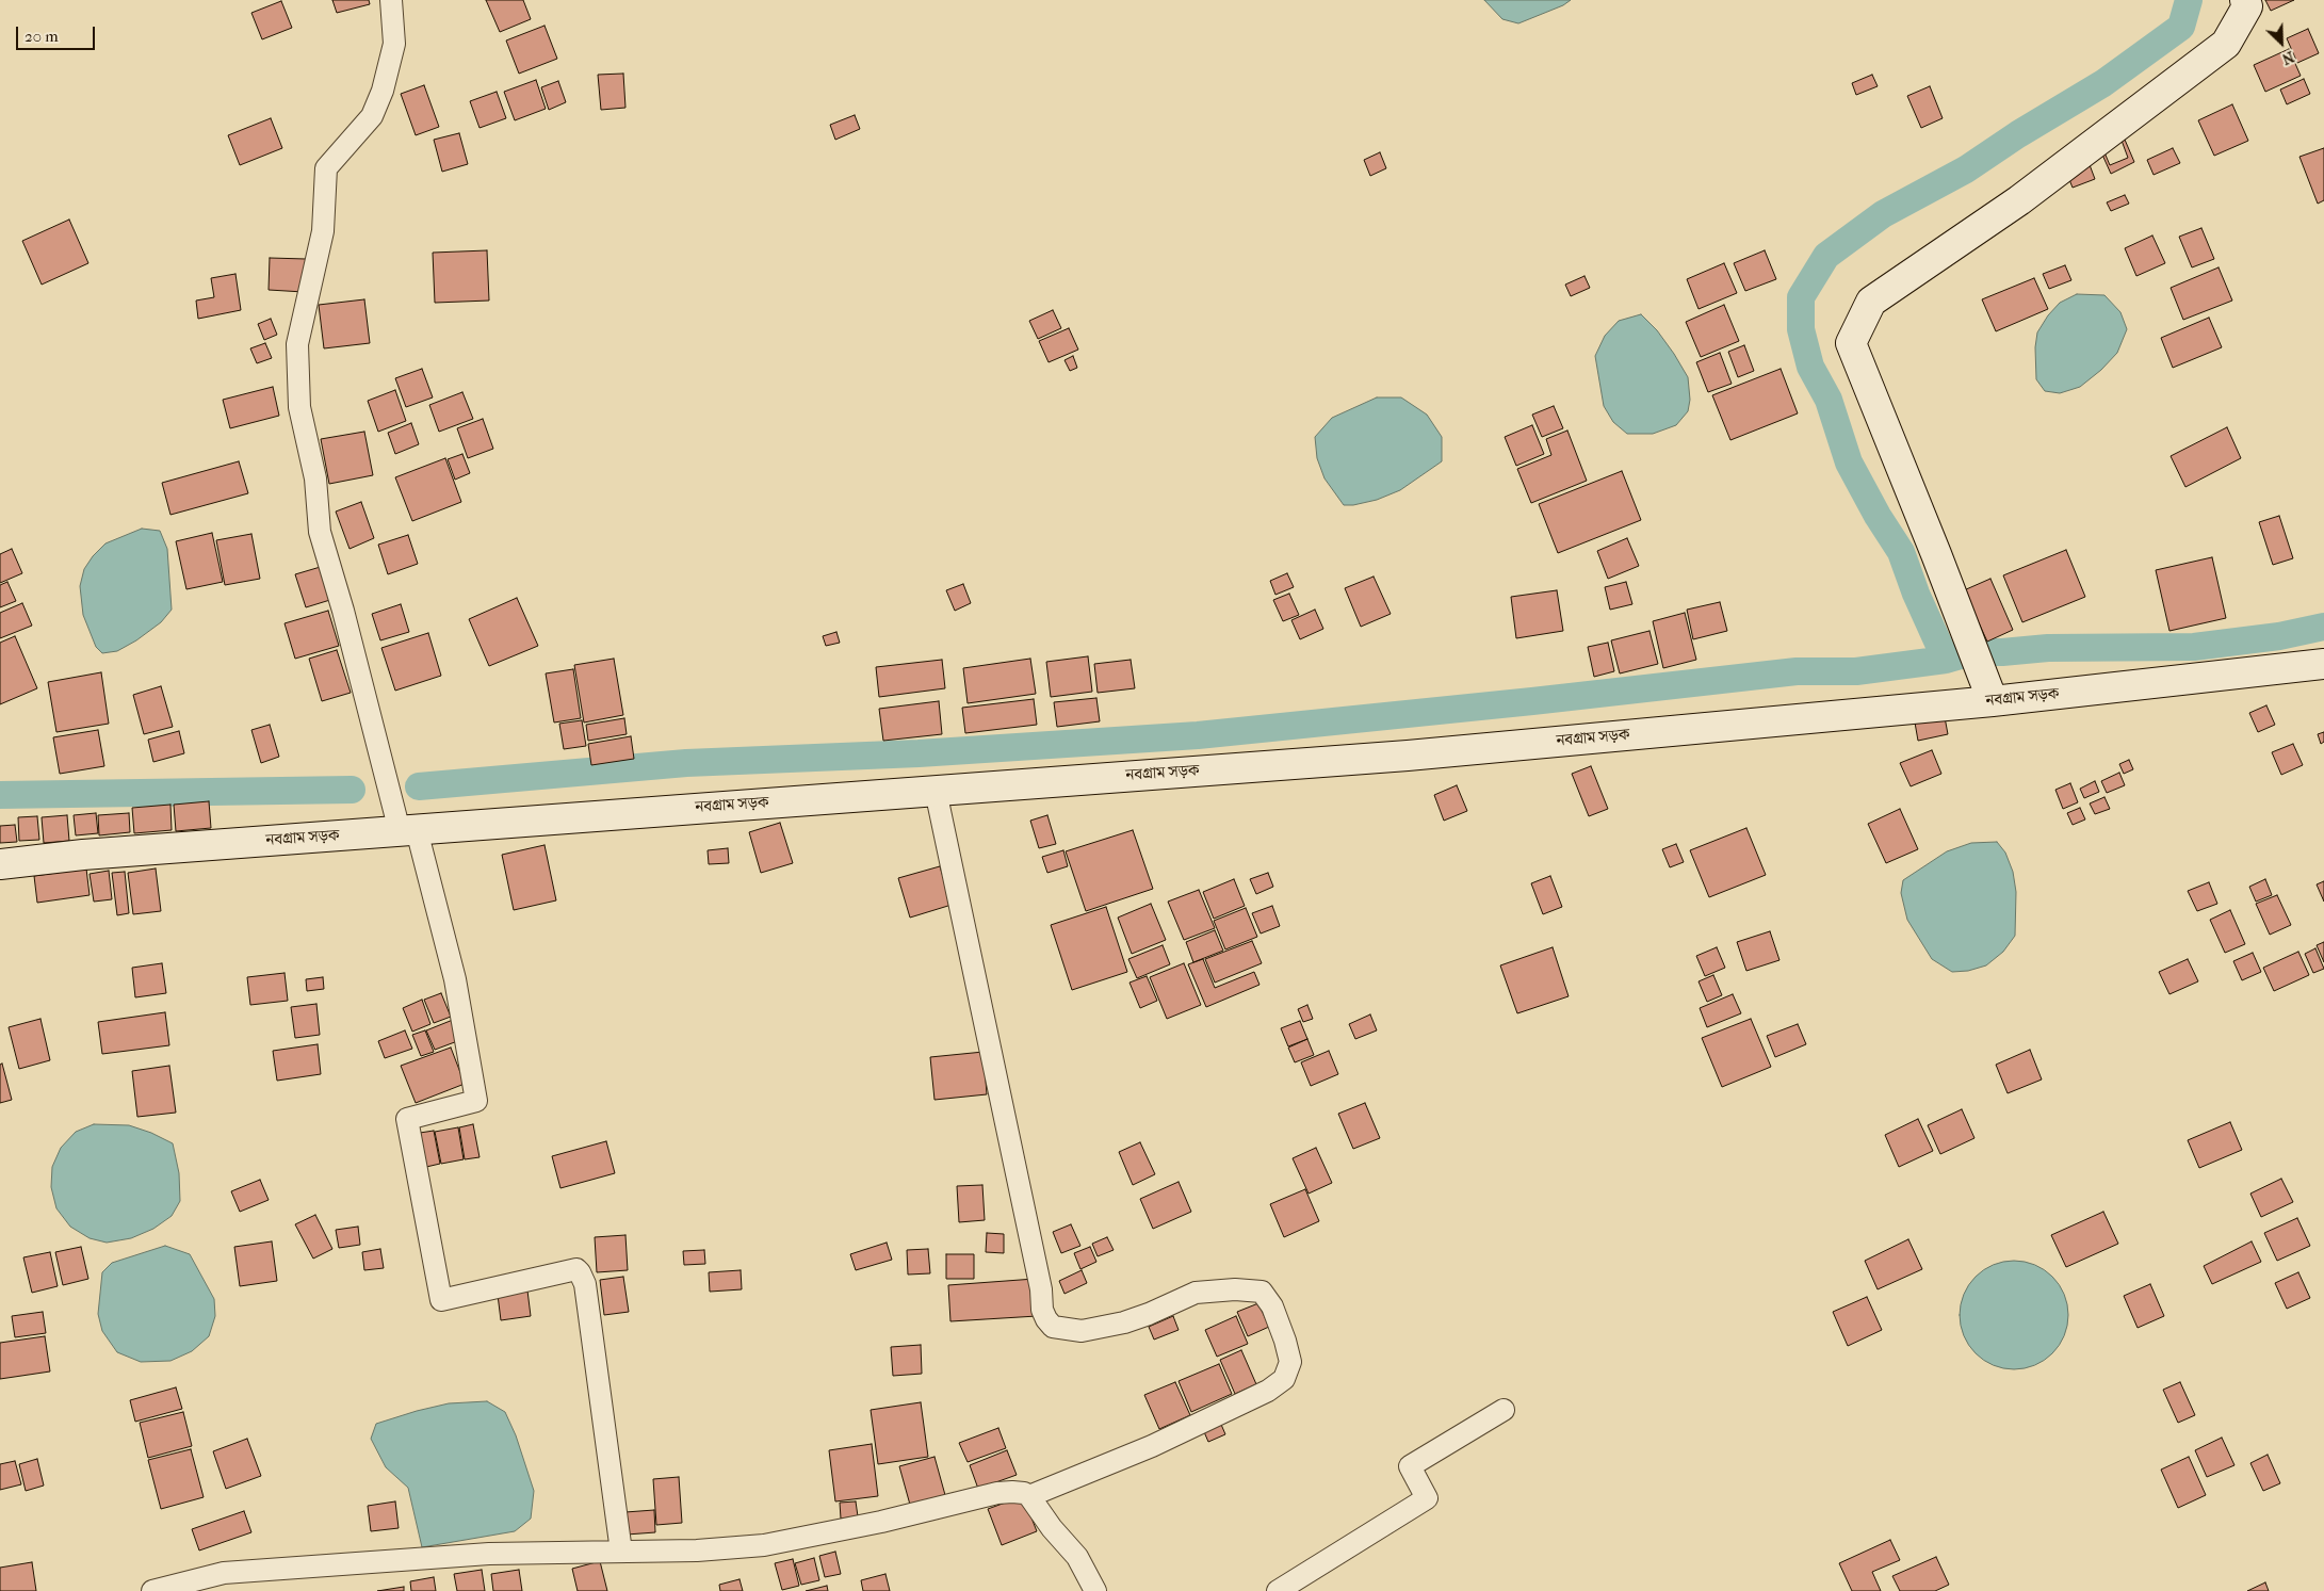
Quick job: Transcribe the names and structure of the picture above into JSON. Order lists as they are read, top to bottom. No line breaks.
{"streets":{"main road":["নবগ্রাম সড়ক"]},"scale_bar":"20 m","north":"bottom right"}
